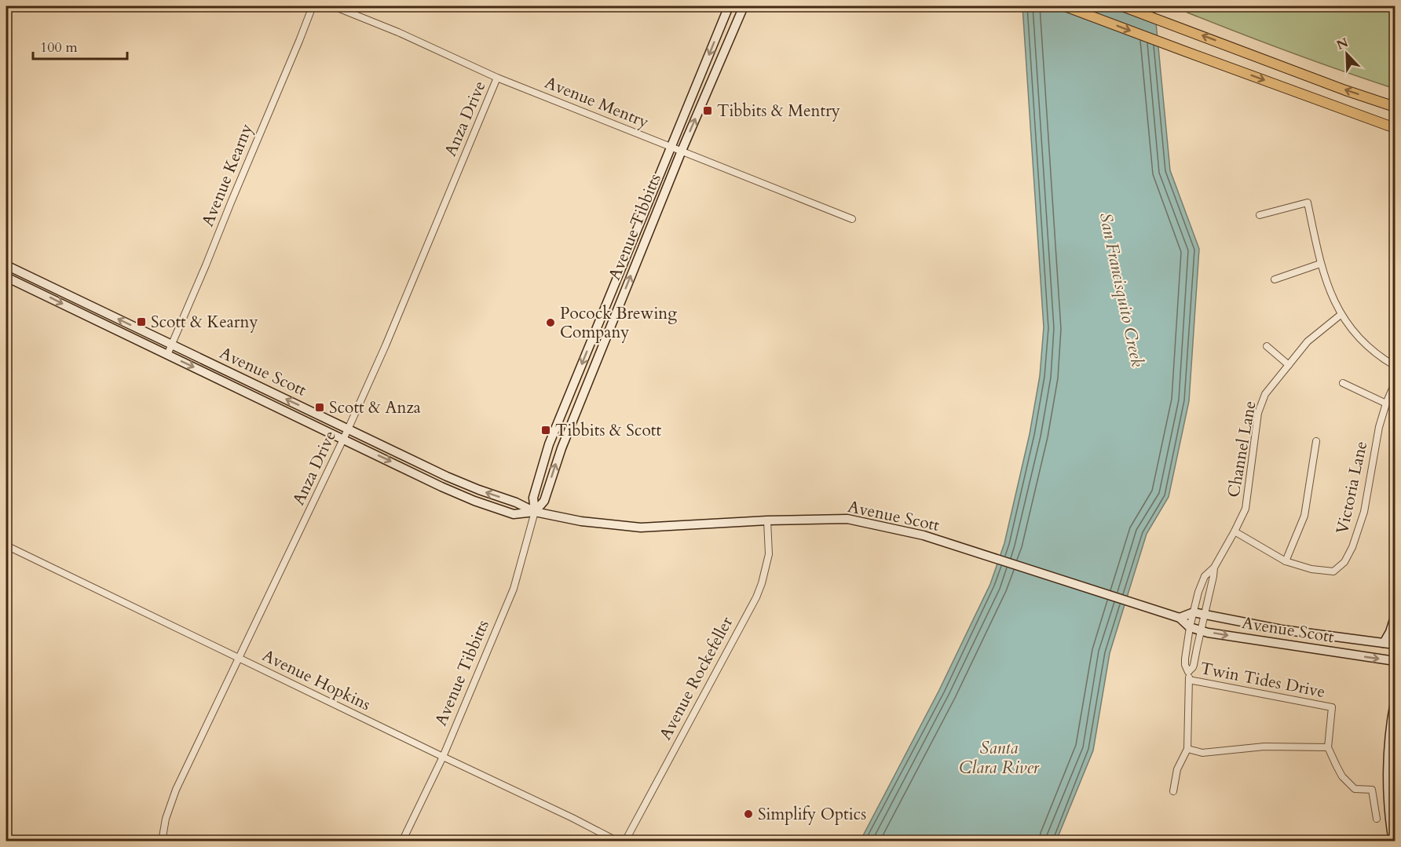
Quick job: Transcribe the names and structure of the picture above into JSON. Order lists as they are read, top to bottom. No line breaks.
{"streets":{"main road":["Avenue Tibbitts","Avenue Scott"],"street":["Avenue Mentry","Anza Drive","Avenue Kearny","Channel Lane","Victoria Lane","Avenue Rockefeller","Avenue Hopkins","Twin Tides Drive"]},"crossings":[["Avenue Mentry","Anza Drive"],["Avenue Mentry","Avenue Tibbitts"],["Anza Drive","Avenue Scott"],["Anza Drive","Avenue Hopkins"],["Avenue Kearny","Avenue Scott"],["Avenue Tibbitts","Avenue Scott"],["Avenue Tibbitts","Avenue Hopkins"],["Avenue Scott","Avenue Rockefeller"],["Channel Lane","Victoria Lane"],["Avenue Rockefeller","Avenue Hopkins"]],"water":["San Francisquito Creek","Santa Clara River"],"places":{"transit":["Tibbits & Mentry","Scott & Kearny","Scott & Anza","Tibbits & Scott"],"other":["Pocock Brewing Company","Simplify Optics"]},"scale_bar":"100 m","north":"top left"}
